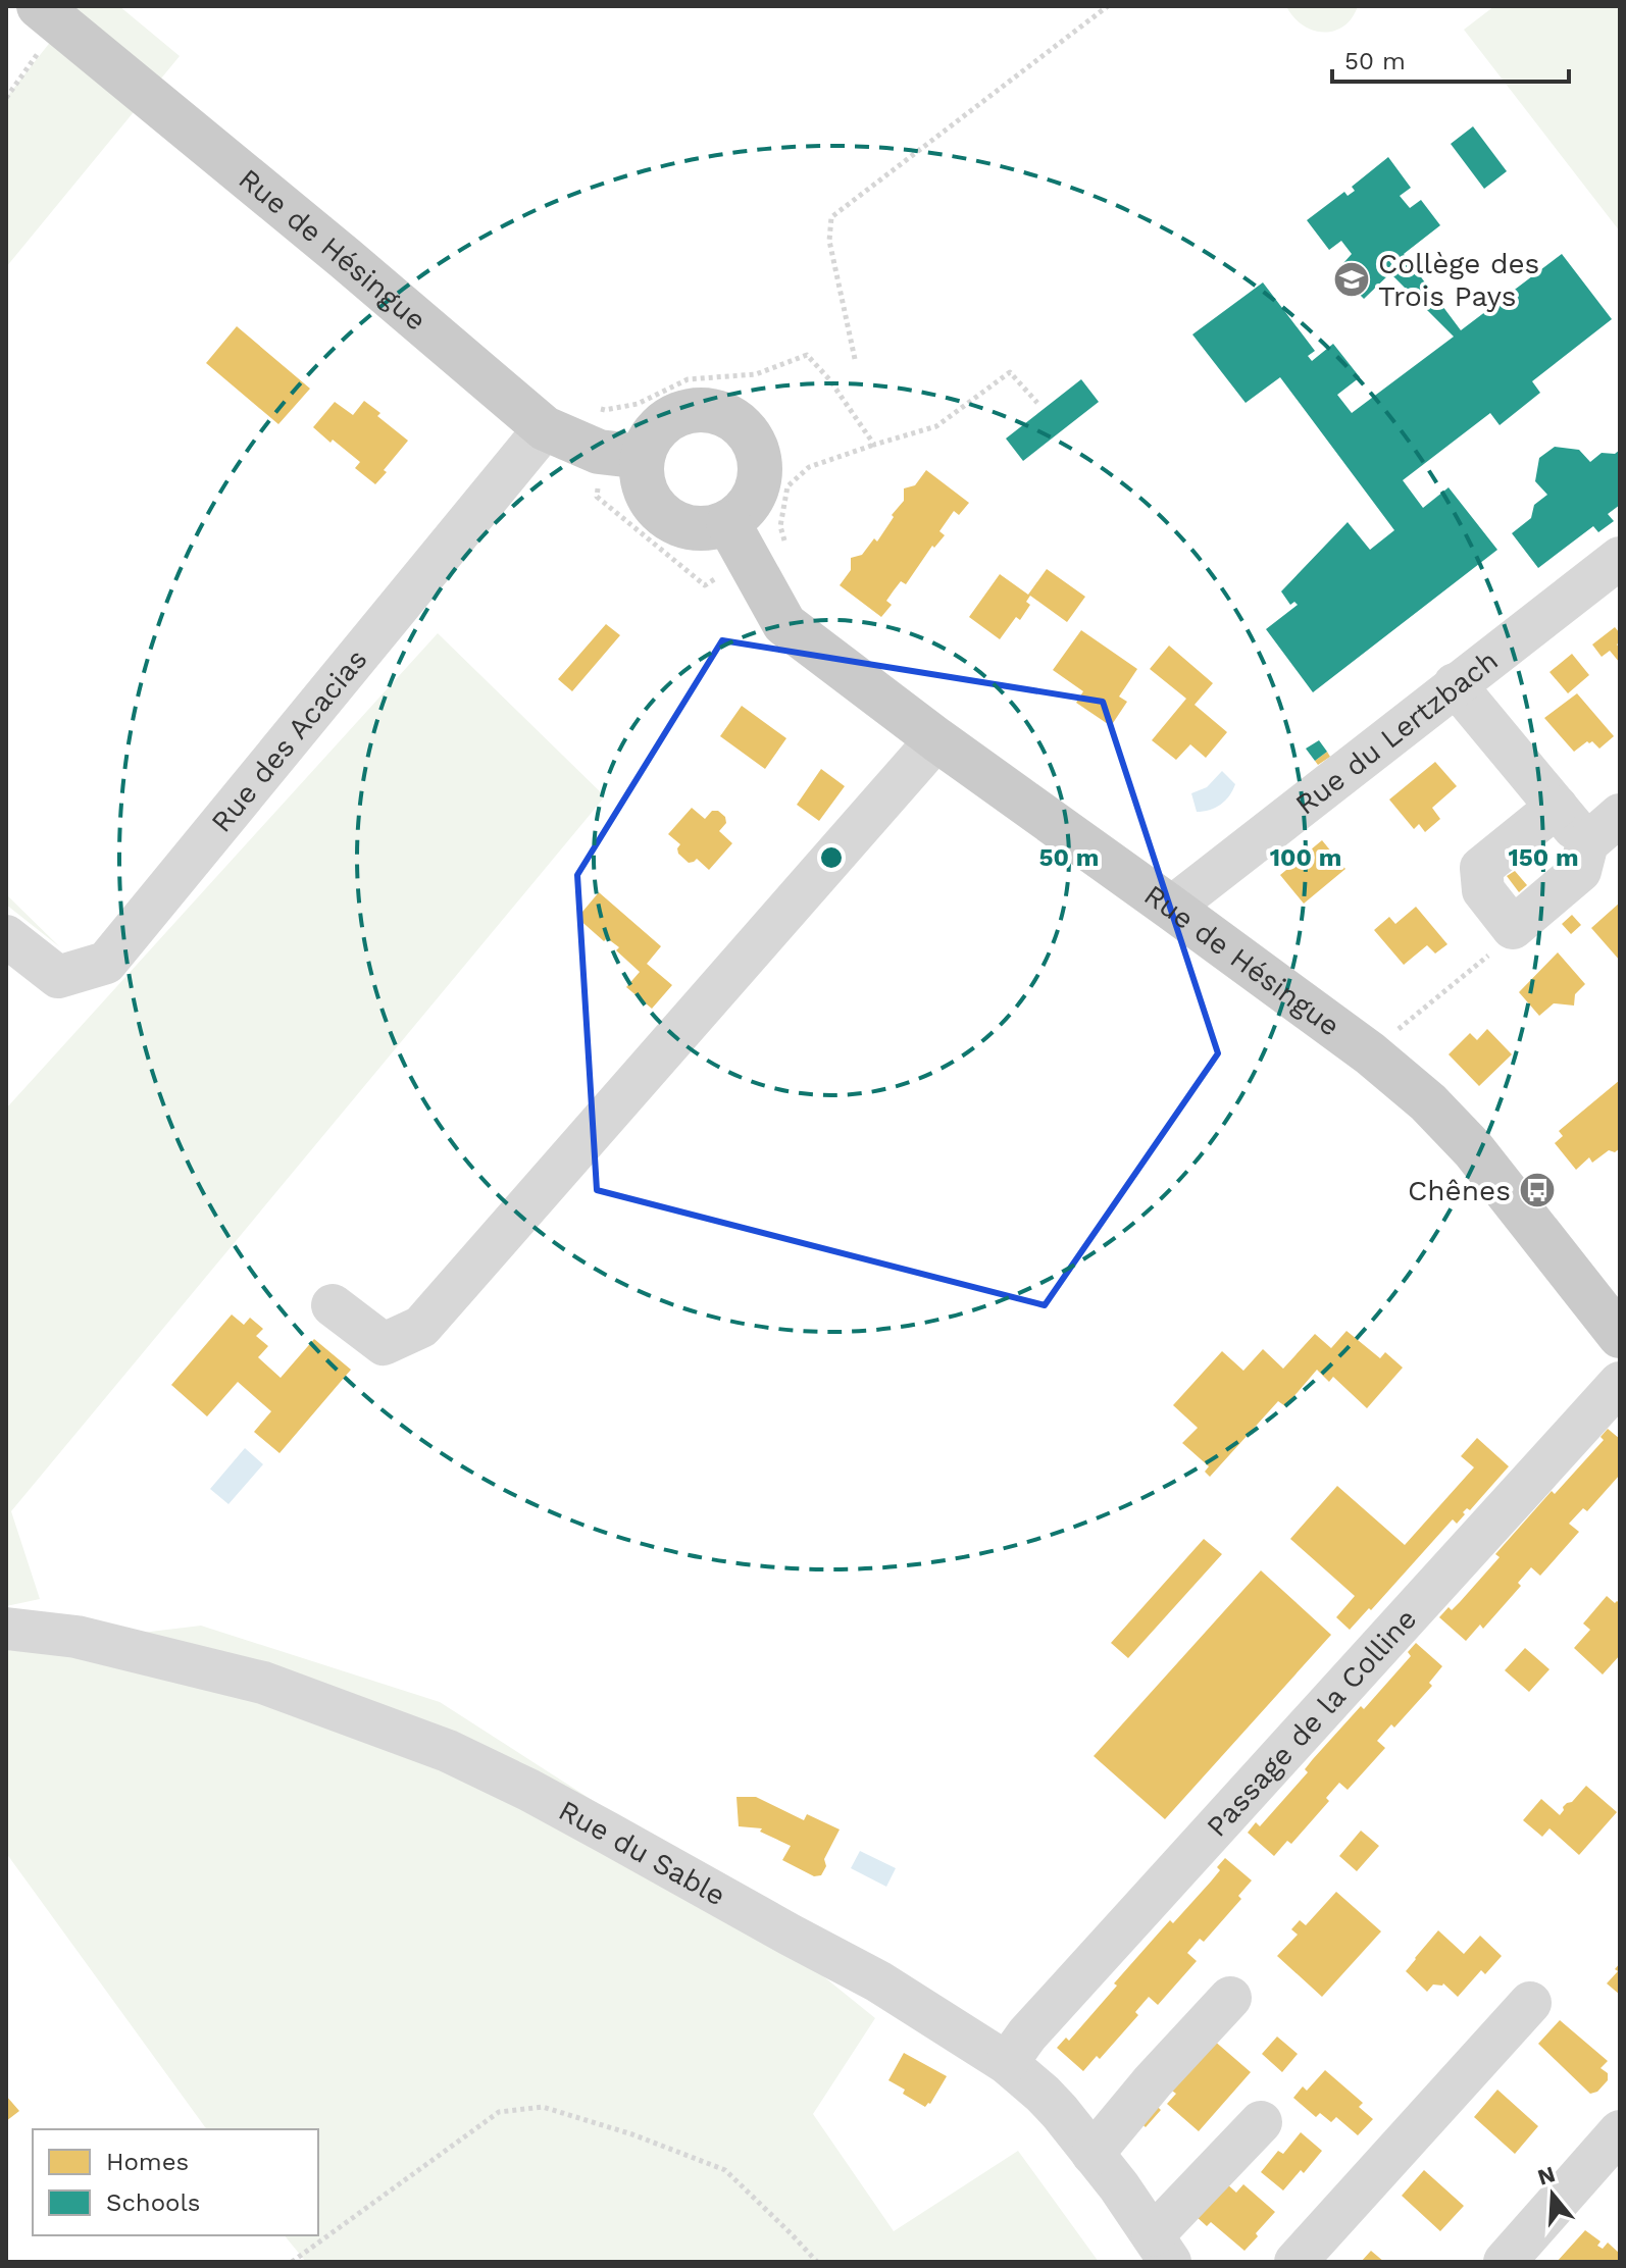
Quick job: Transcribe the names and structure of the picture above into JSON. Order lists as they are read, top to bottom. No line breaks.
{"streets":{"main road":["Rue de Hésingue"],"street":["Rue du Lertzbach","Rue des Acacias","Passage de la Colline","Rue du Sable"]},"crossings":[["Rue de Hésingue","Rue du Lertzbach"],["Rue de Hésingue","Rue des Acacias"],["Passage de la Colline","Rue du Sable"]],"places":{"school or university":["Collège des Trois Pays"],"bus stop":["Chênes"]},"legend":["Homes","Schools"],"scale_bar":"50 m","north":"top","rings":["50 m","100 m","150 m"]}
